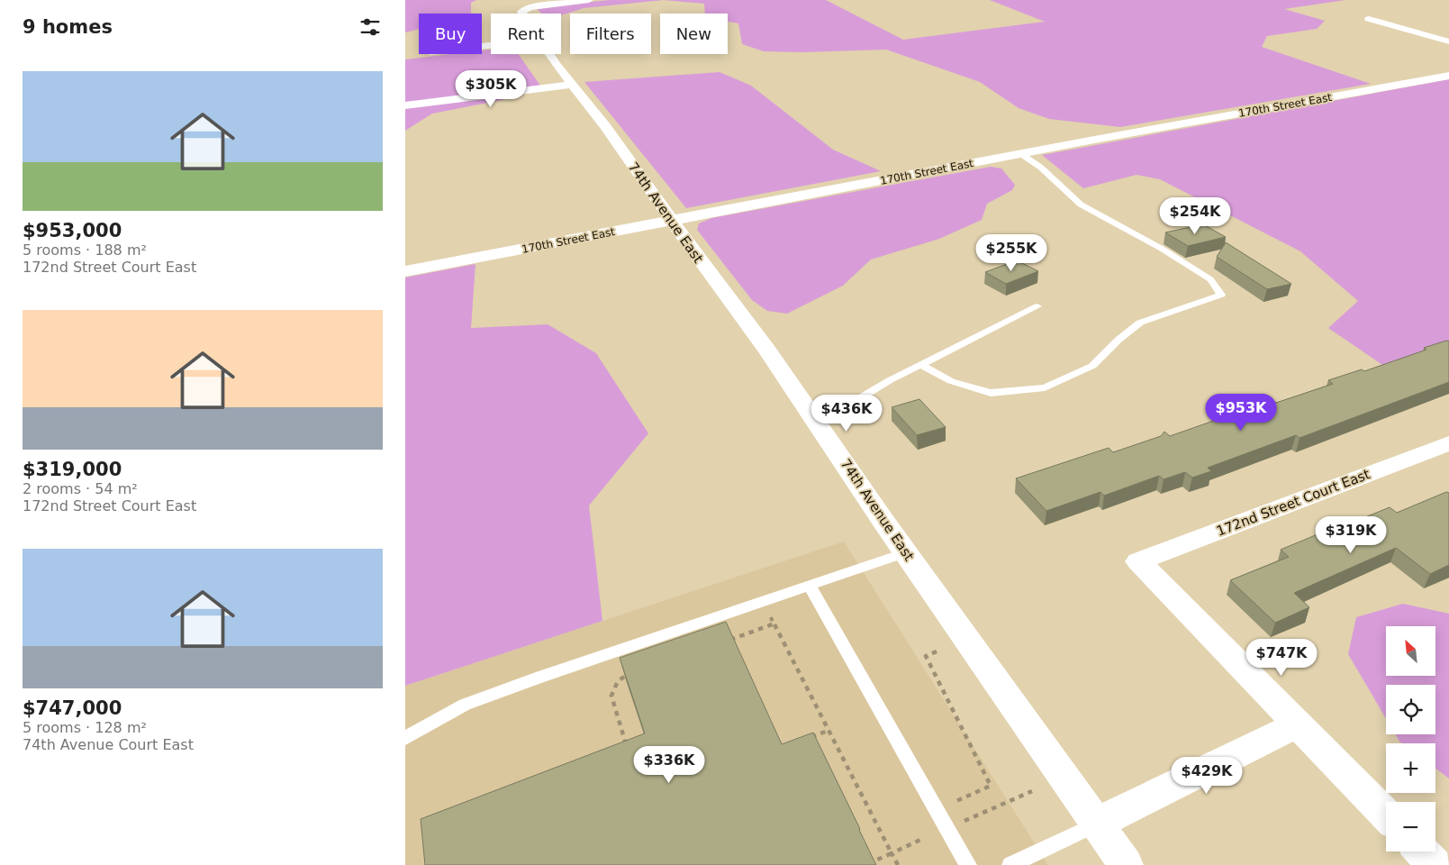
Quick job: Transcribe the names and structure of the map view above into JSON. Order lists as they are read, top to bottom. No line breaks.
{"streets":{"street":["170th Street East","74th Avenue East","172nd Street Court East"]},"crossings":[["170th Street East","74th Avenue East"]],"north":"top left","page":{"heading":"9 homes","chip":["Buy","Rent","Filters","New"],"list":[{"name":"$953,000","note":"5 rooms · 188 m² · 172nd Street Court East"},{"name":"$319,000","note":"2 rooms · 54 m² · 172nd Street Court East"},{"name":"$747,000","note":"5 rooms · 128 m² · 74th Avenue Court East"}],"price":["$305K","$254K","$255K","$953K","$436K","$319K","$747K","$336K","$429K"],"map_buttons":["+","−"]}}
